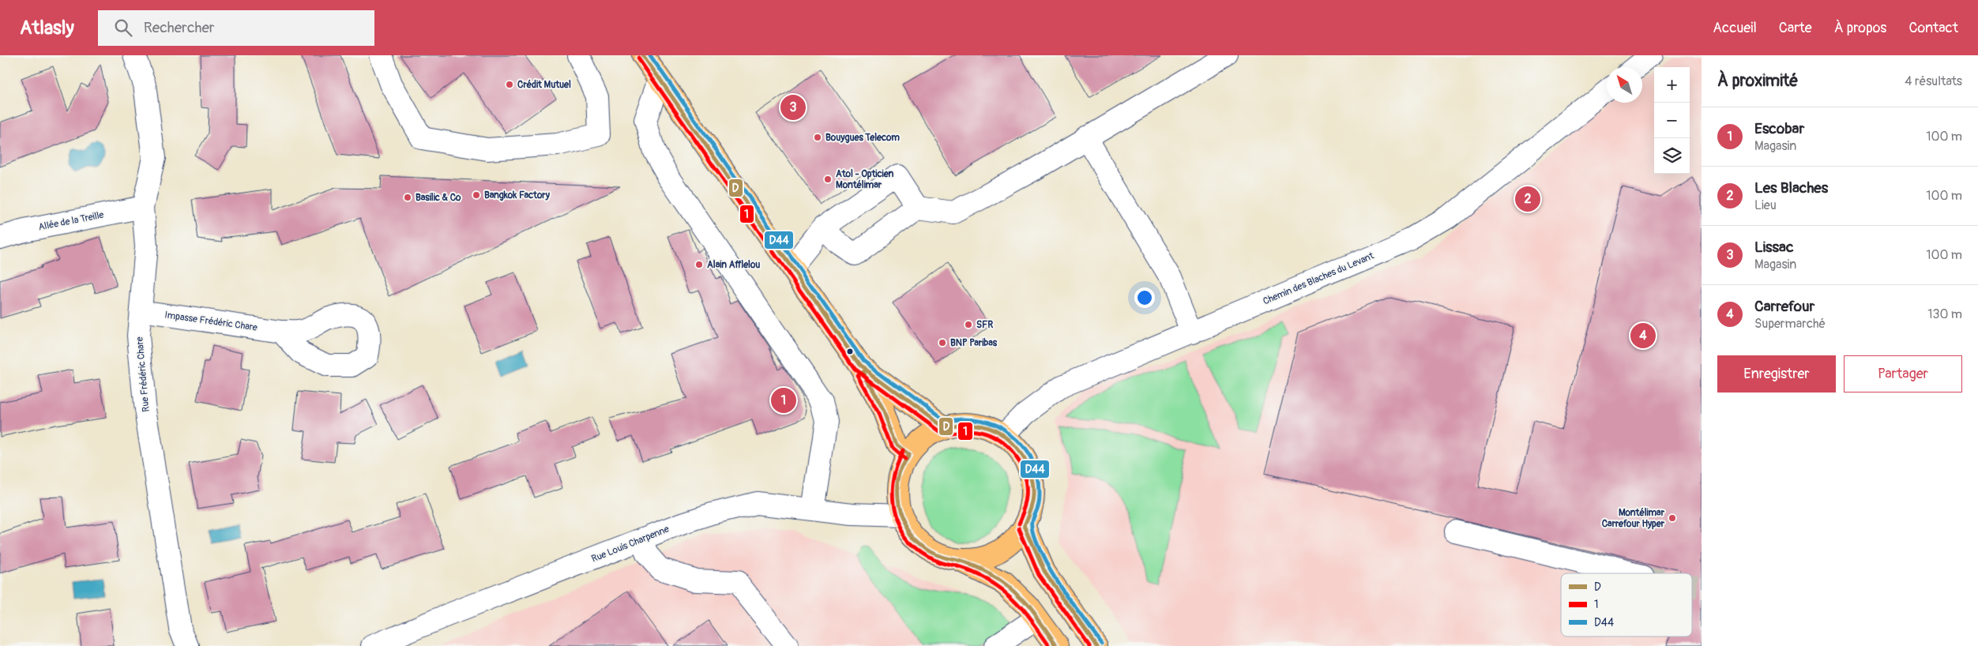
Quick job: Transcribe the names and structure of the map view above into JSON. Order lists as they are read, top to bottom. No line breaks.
{"streets":{"street":["Allée de la Treille","Chemin des Blaches du Levant","Impasse Frédéric Chare","Rue Frédéric Chare","Rue Louis Charpenne"]},"crossings":[["Allée de la Treille","Rue Frédéric Chare"],["Chemin des Blaches du Levant","Rue Louis Charpenne"],["Impasse Frédéric Chare","Rue Frédéric Chare"]],"places":["Crédit Mutuel","Bouygues Telecom","Atol - Opticien Montélimar","Bangkok Factory","Basilic & Co","Alain Afflelou","SFR","BNP Paribas","Montélimar Carrefour Hyper"],"lines":["transit line D","transit line D44","transit line 1"],"legend":["D","1","D44"],"north":"top left","page":{"header":"Atlasly","search":"Rechercher","nav":["Accueil","Carte","À propos","Contact"],"heading":["À proximité","4 résultats"],"map_buttons":["+","−"],"pins":["3","2","4","1"],"list":[{"mark":"1","name":"Escobar","note":"Magasin","value":"100 m"},{"mark":"2","name":"Les Blaches","note":"Lieu","value":"100 m"},{"mark":"3","name":"Lissac","note":"Magasin","value":"100 m"},{"mark":"4","name":"Carrefour","note":"Supermarché","value":"130 m"}],"buttons":["Enregistrer","Partager"]}}
